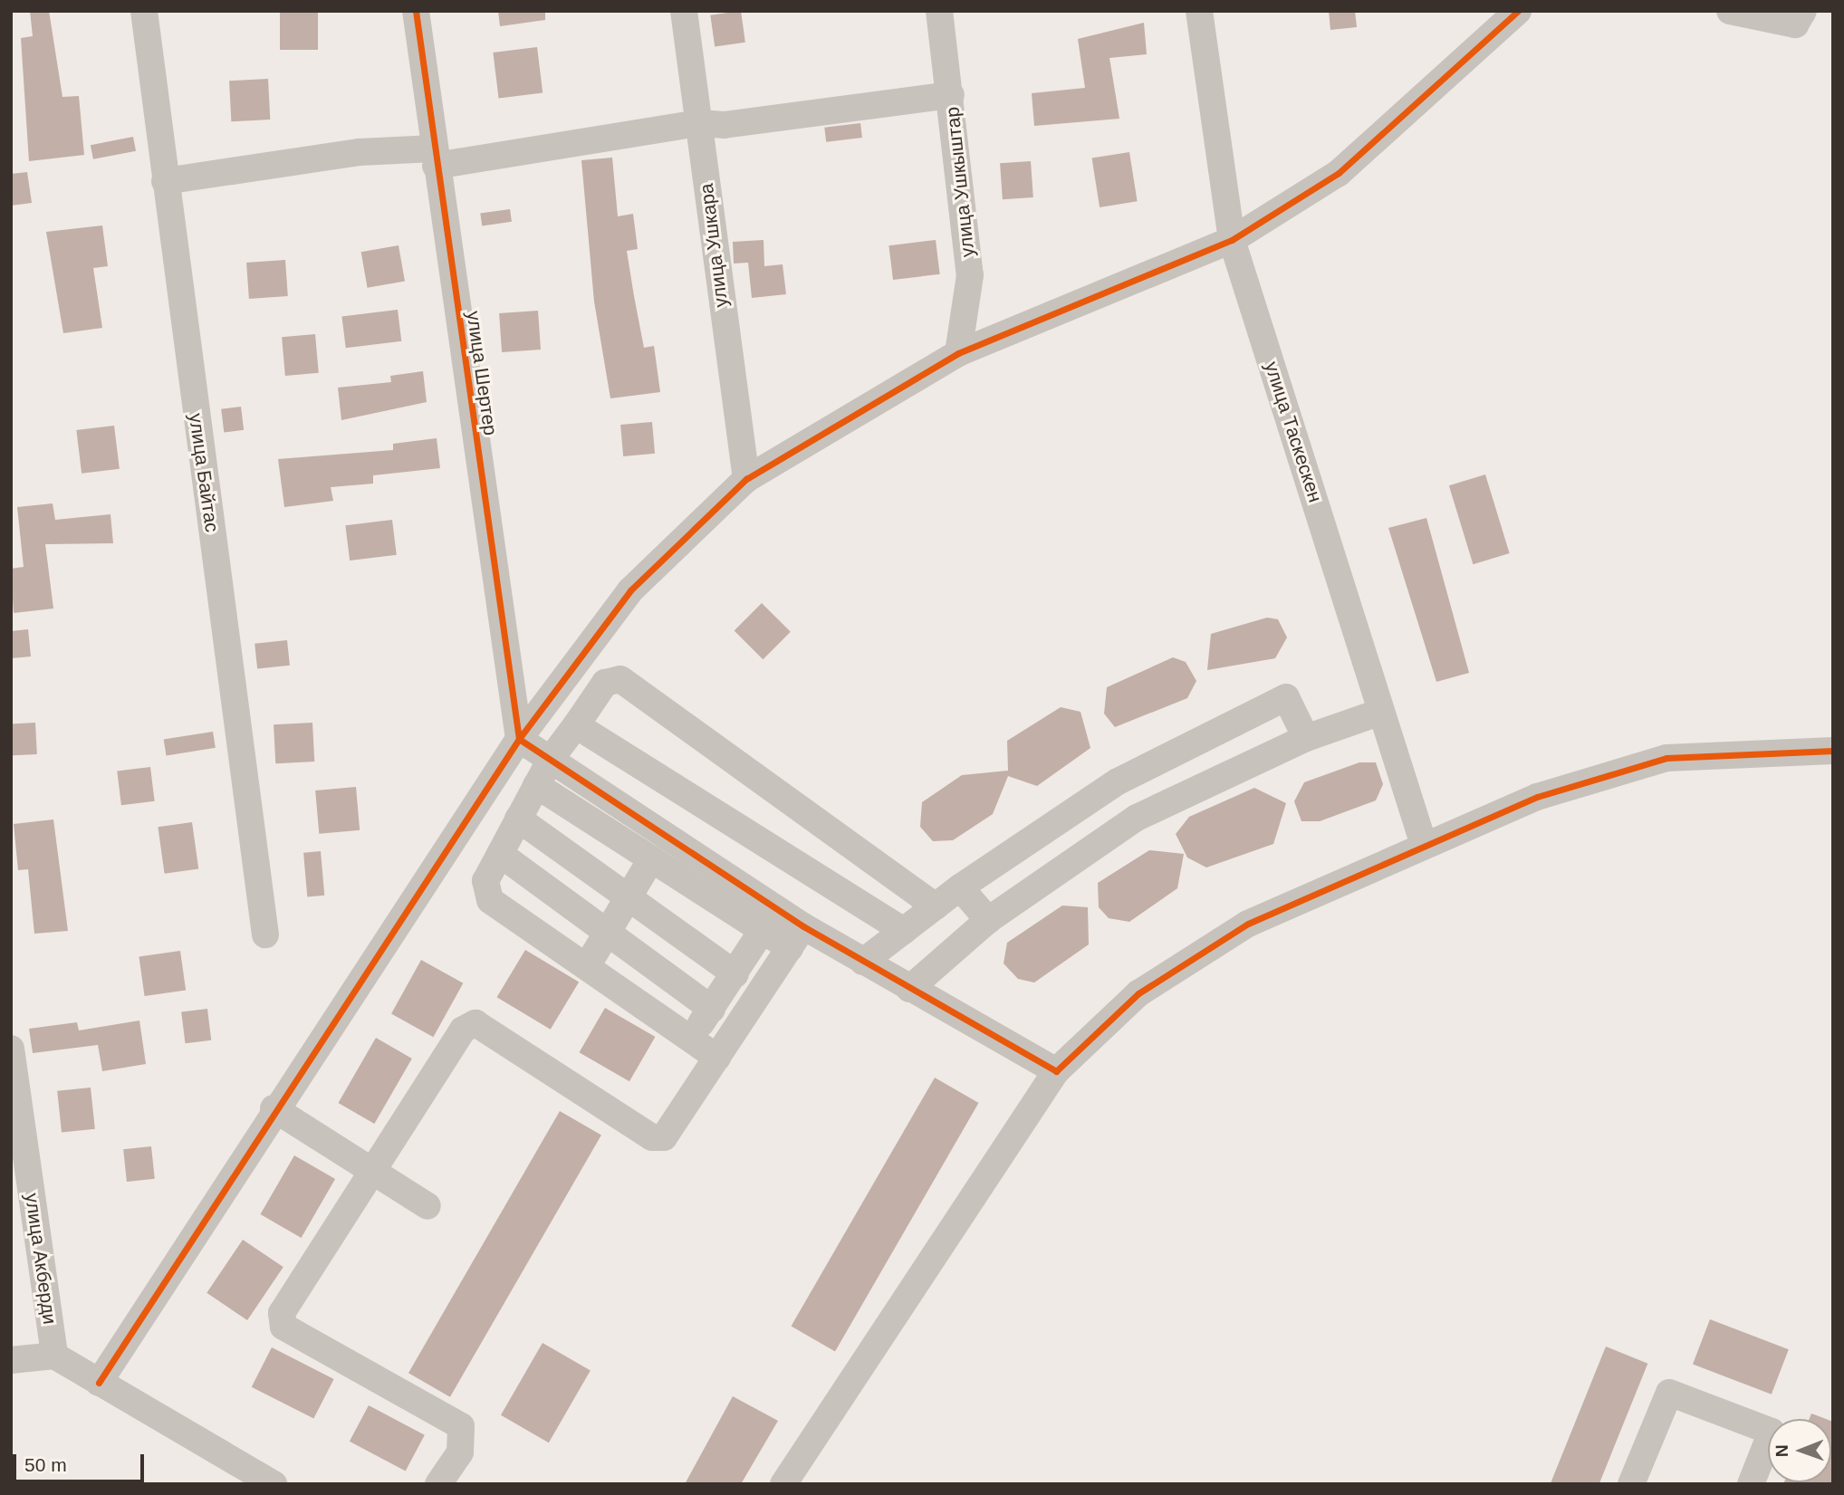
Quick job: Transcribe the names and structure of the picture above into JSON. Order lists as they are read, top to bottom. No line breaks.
{"streets":{"street":["улица Ушкыштар","улица Ушкара","улица Шертер","улица Таскескен","улица Байтас","улица Акберди"]},"scale_bar":"50 m","north":"left"}
